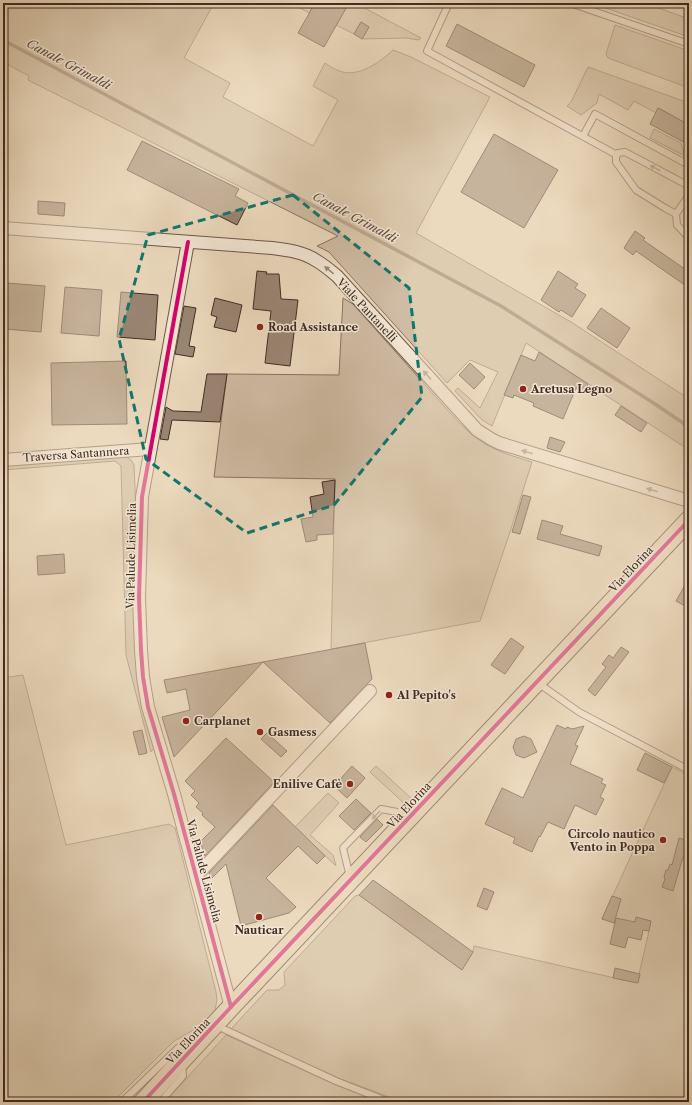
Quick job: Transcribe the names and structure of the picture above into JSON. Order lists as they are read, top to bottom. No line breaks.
{"streets":{"main road":["Via Elorina"],"street":["Viale Pantanelli","Traversa Santannera","Via Palude Lisimelia"]},"crossings":[["Viale Pantanelli","Via Palude Lisimelia"],["Traversa Santannera","Via Palude Lisimelia"],["Via Palude Lisimelia","Via Elorina"]],"one_way":["Viale Pantanelli"],"water":["Canale Grimaldi"],"places":["Road Assistance","Aretusa Legno","Al Pepito's","Carplanet","Gasmess","Enilive Cafè","Circolo nautico Vento in Poppa","Nauticar"]}
